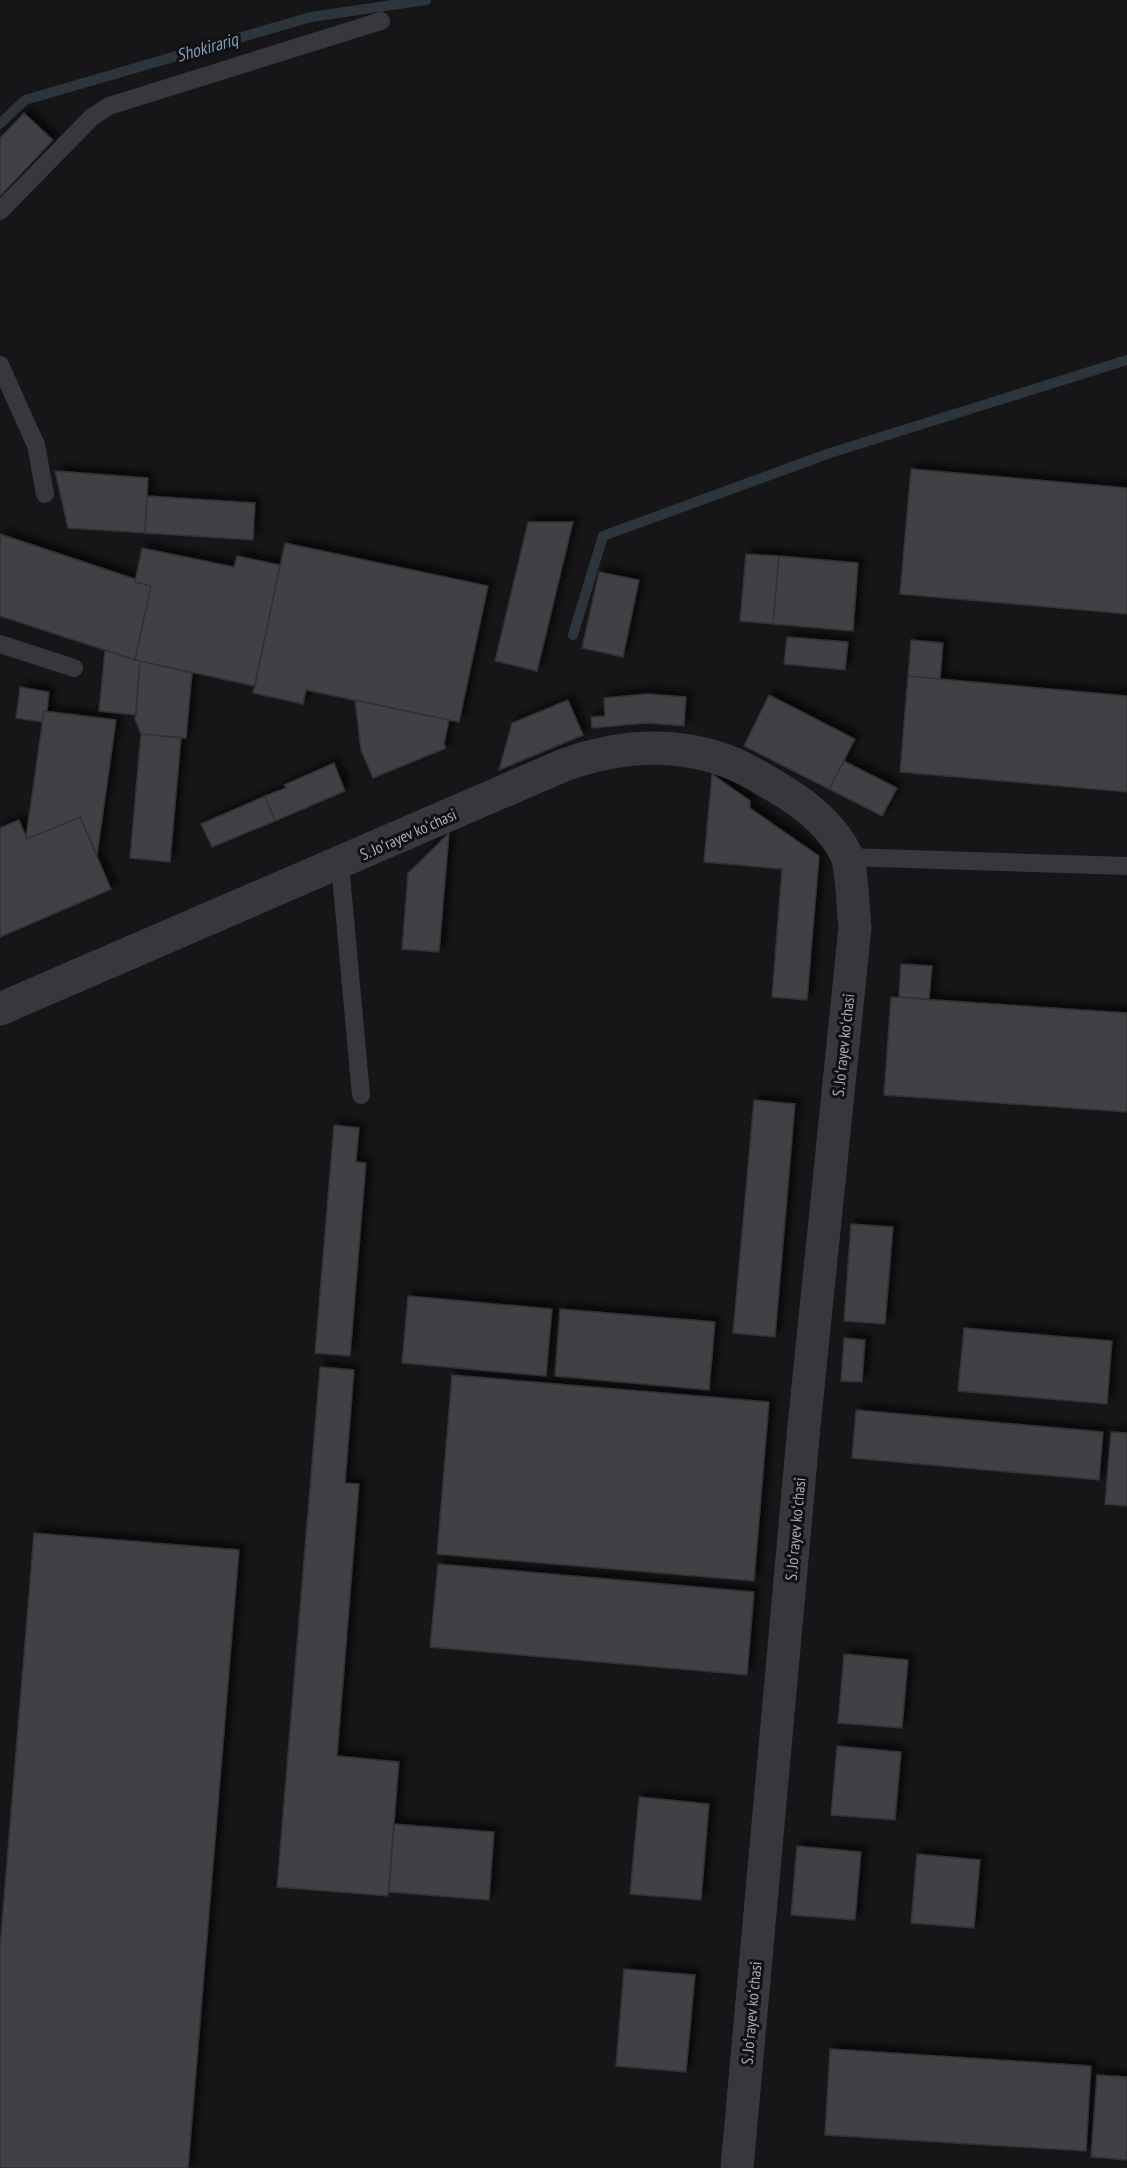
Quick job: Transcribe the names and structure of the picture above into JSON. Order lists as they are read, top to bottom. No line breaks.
{"streets":{"street":["S. Joʻrayev koʻchasi"]},"water":["Shokirariq"]}
